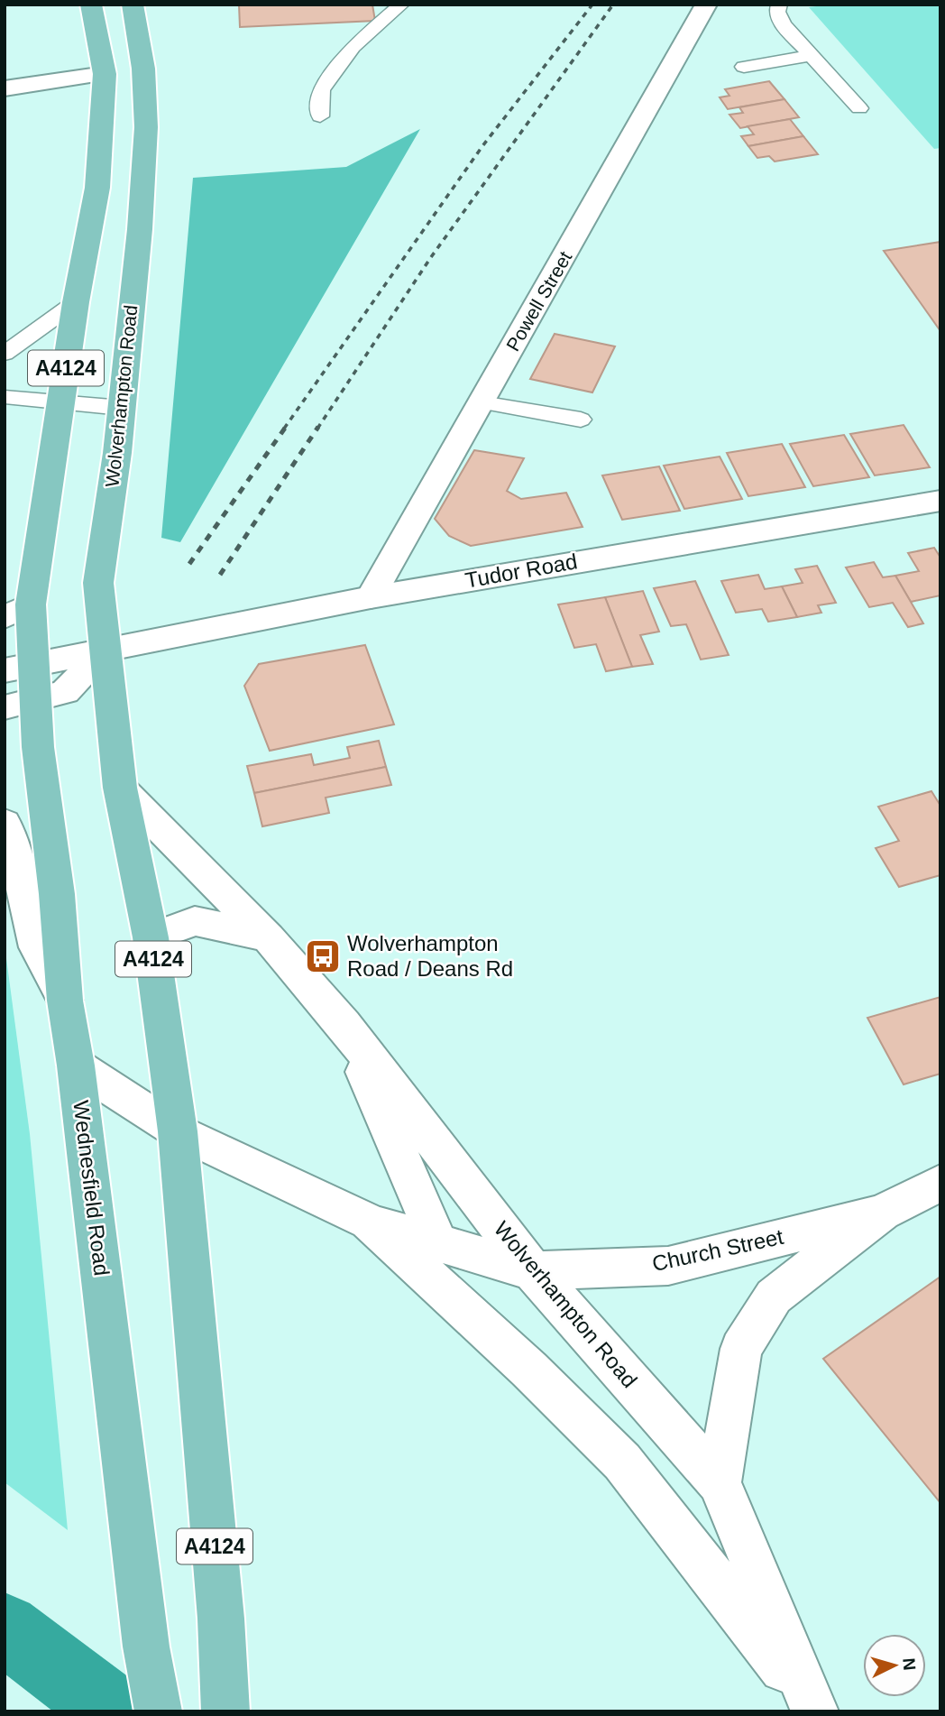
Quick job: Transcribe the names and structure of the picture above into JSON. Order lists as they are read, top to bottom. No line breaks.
{"streets":{"main road":["A4124","Wolverhampton Road","Wednesfield Road"],"street":["Powell Street","Tudor Road","Church Street"]},"crossings":[["Powell Street","Tudor Road"],["A4124","Wolverhampton Road"],["A4124","Tudor Road"],["A4124","Wednesfield Road"],["Wolverhampton Road","Tudor Road"],["Wolverhampton Road","Wednesfield Road"],["Wolverhampton Road","Church Street"],["Tudor Road","Wednesfield Road"]],"places":{"bus stop":["Wolverhampton Road / Deans Rd"]},"north":"right"}
